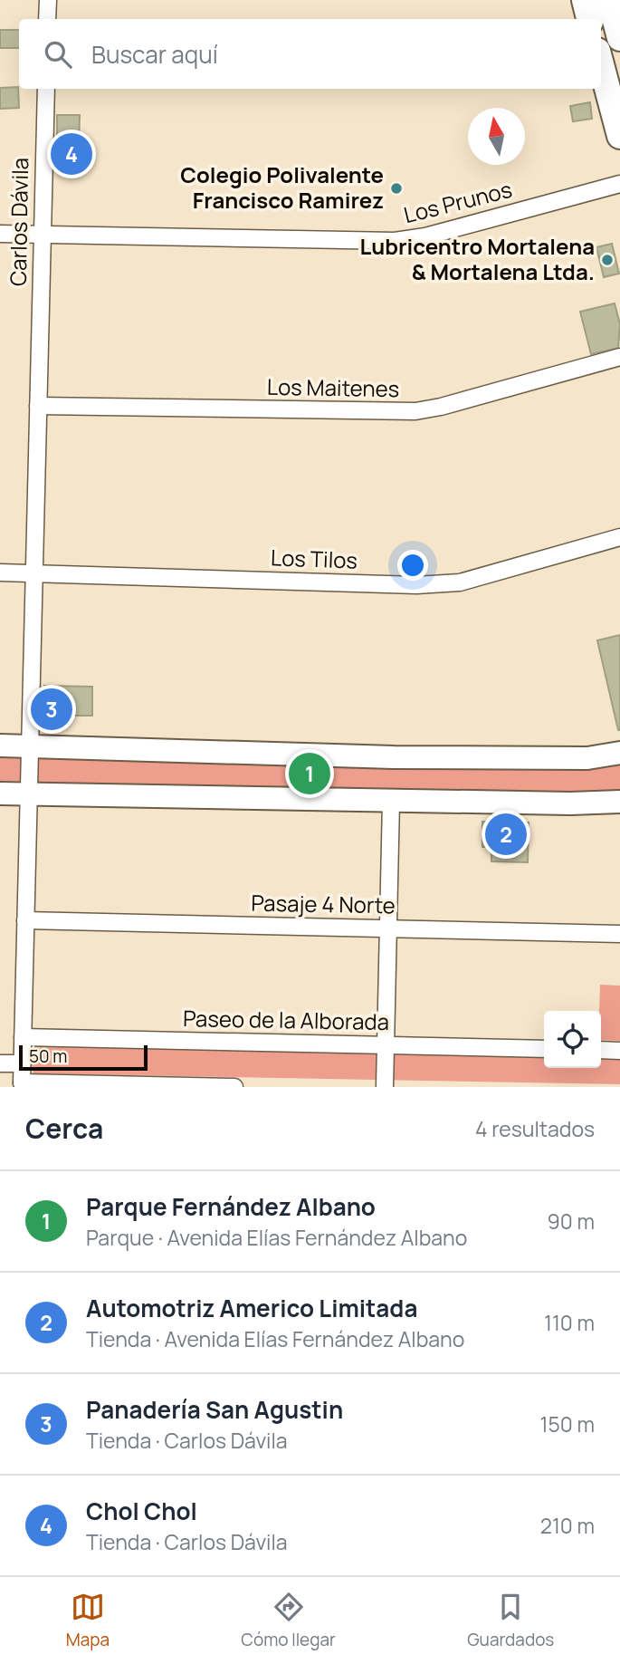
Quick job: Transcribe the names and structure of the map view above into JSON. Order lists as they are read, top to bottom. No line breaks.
{"streets":{"street":["Los Prunos","Carlos Dávila","Los Maitenes","Los Tilos","Pasaje 4 Norte","Paseo de la Alborada"]},"crossings":[["Los Prunos","Carlos Dávila"],["Carlos Dávila","Los Maitenes"],["Carlos Dávila","Los Tilos"],["Carlos Dávila","Pasaje 4 Norte"],["Carlos Dávila","Paseo de la Alborada"]],"places":["Colegio Polivalente Francisco Ramirez","Lubricentro Mortalena & Mortalena Ltda."],"scale_bar":"50 m","north":"top","page":{"search":"Buscar aquí","pins":["4","3","1","2"],"scale":"50 m","heading":["Cerca","4 resultados"],"list":[{"mark":"1","name":"Parque Fernández Albano","note":"Parque · Avenida Elías Fernández Albano","value":"90 m"},{"mark":"2","name":"Automotriz Americo Limitada","note":"Tienda · Avenida Elías Fernández Albano","value":"110 m"},{"mark":"3","name":"Panadería San Agustin","note":"Tienda · Carlos Dávila","value":"150 m"},{"mark":"4","name":"Chol Chol","note":"Tienda · Carlos Dávila","value":"210 m"}],"nav":["Mapa","Cómo llegar","Guardados"]}}
